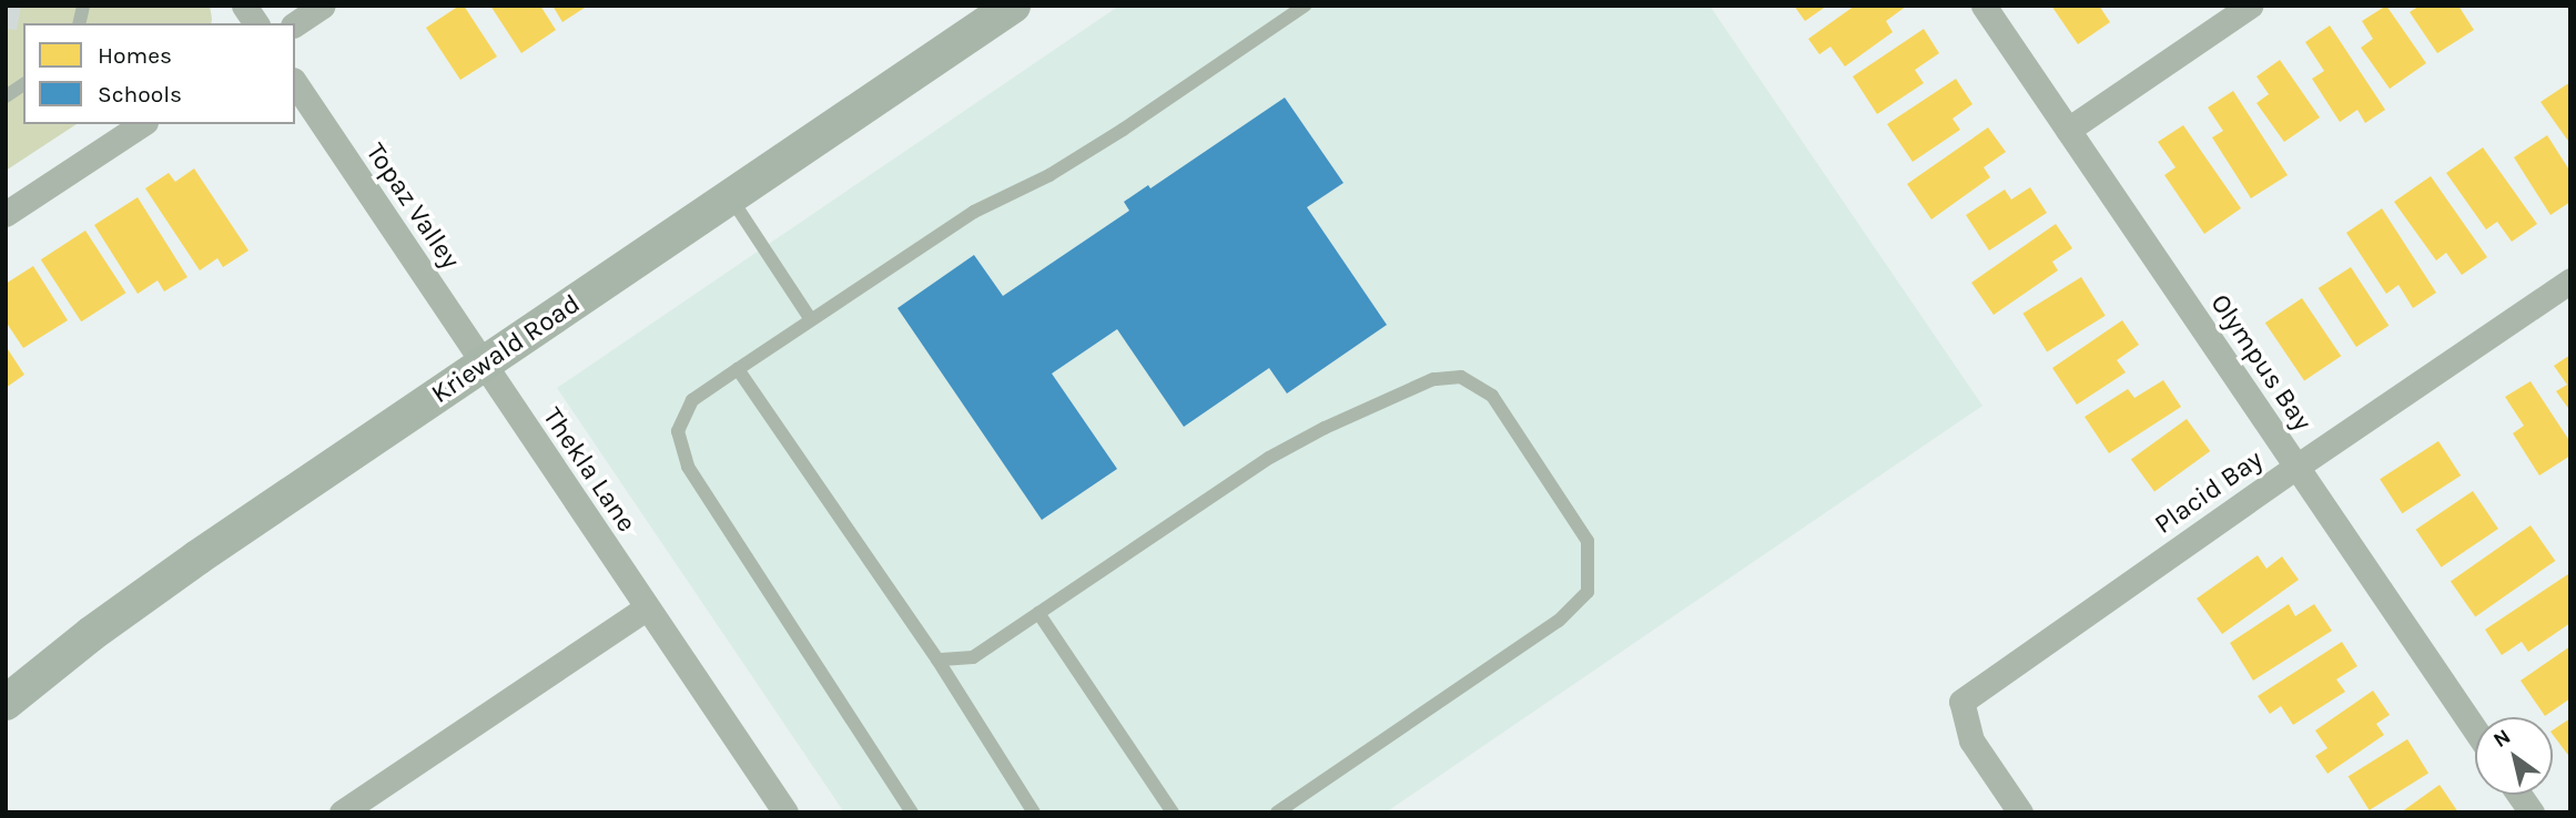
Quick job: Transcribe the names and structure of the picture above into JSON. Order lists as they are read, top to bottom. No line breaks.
{"streets":{"street":["Topaz Valley","Kriewald Road","Olympus Bay","Thekla Lane","Placid Bay"]},"crossings":[["Topaz Valley","Kriewald Road"],["Topaz Valley","Thekla Lane"],["Kriewald Road","Thekla Lane"],["Olympus Bay","Placid Bay"]],"legend":["Homes","Schools"],"north":"top left"}
